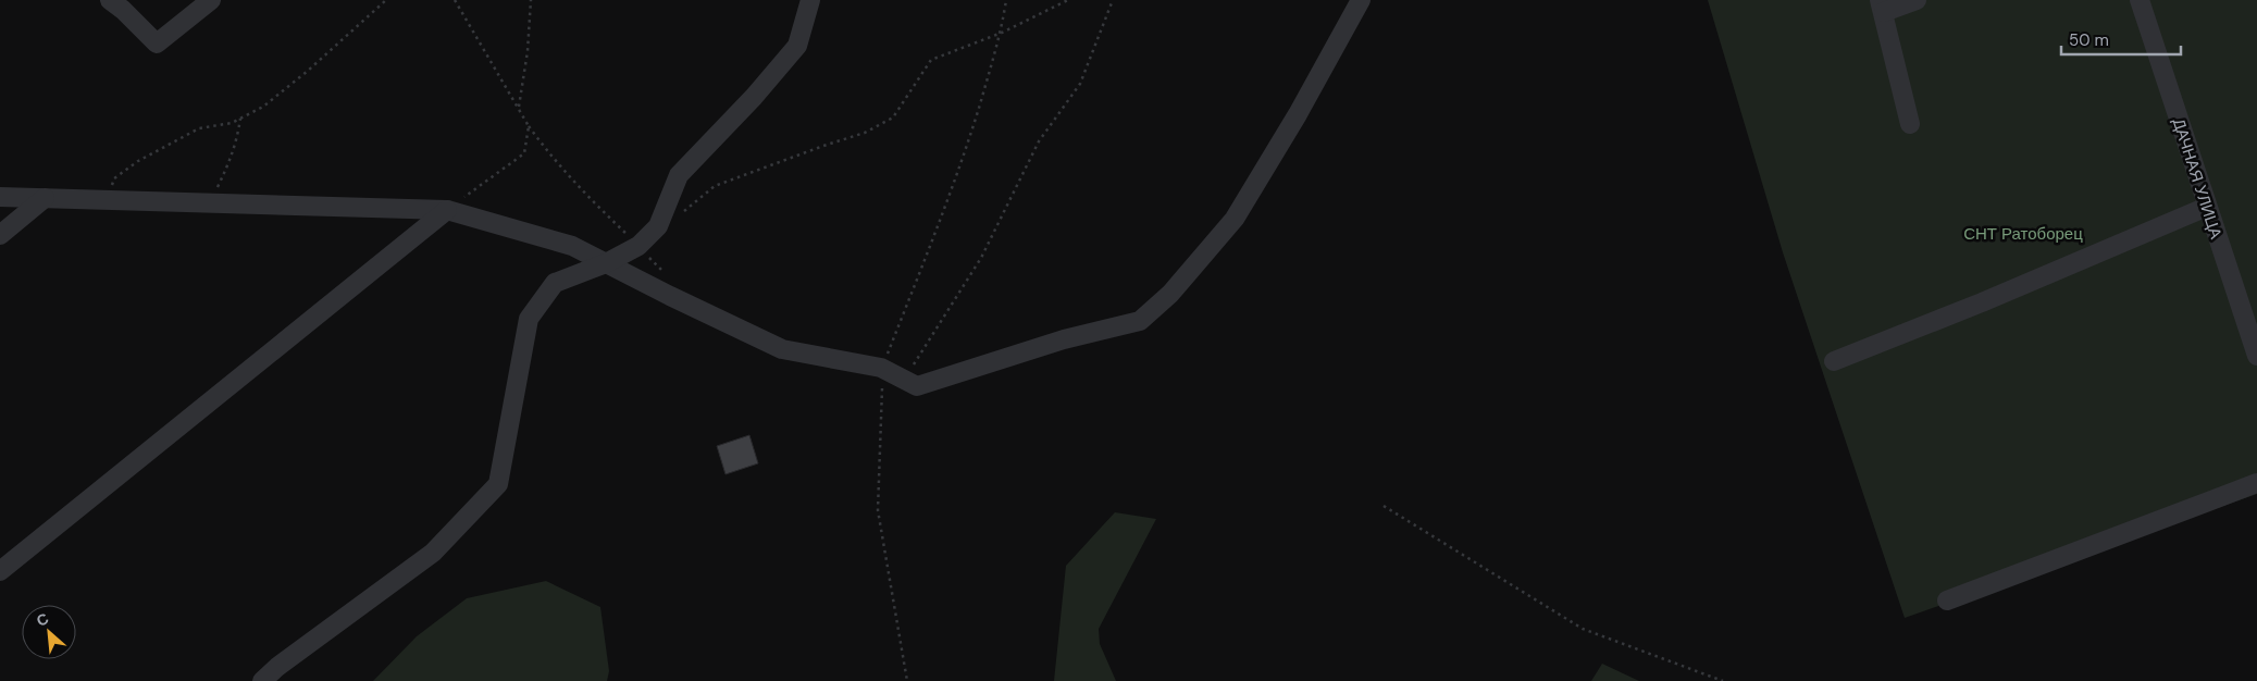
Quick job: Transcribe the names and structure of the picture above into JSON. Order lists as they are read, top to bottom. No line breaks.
{"streets":{"street":["ДАЧНАЯ УЛИЦА"]},"parks":["СНТ Ратоборец"],"scale_bar":"50 m","north":"top left"}
